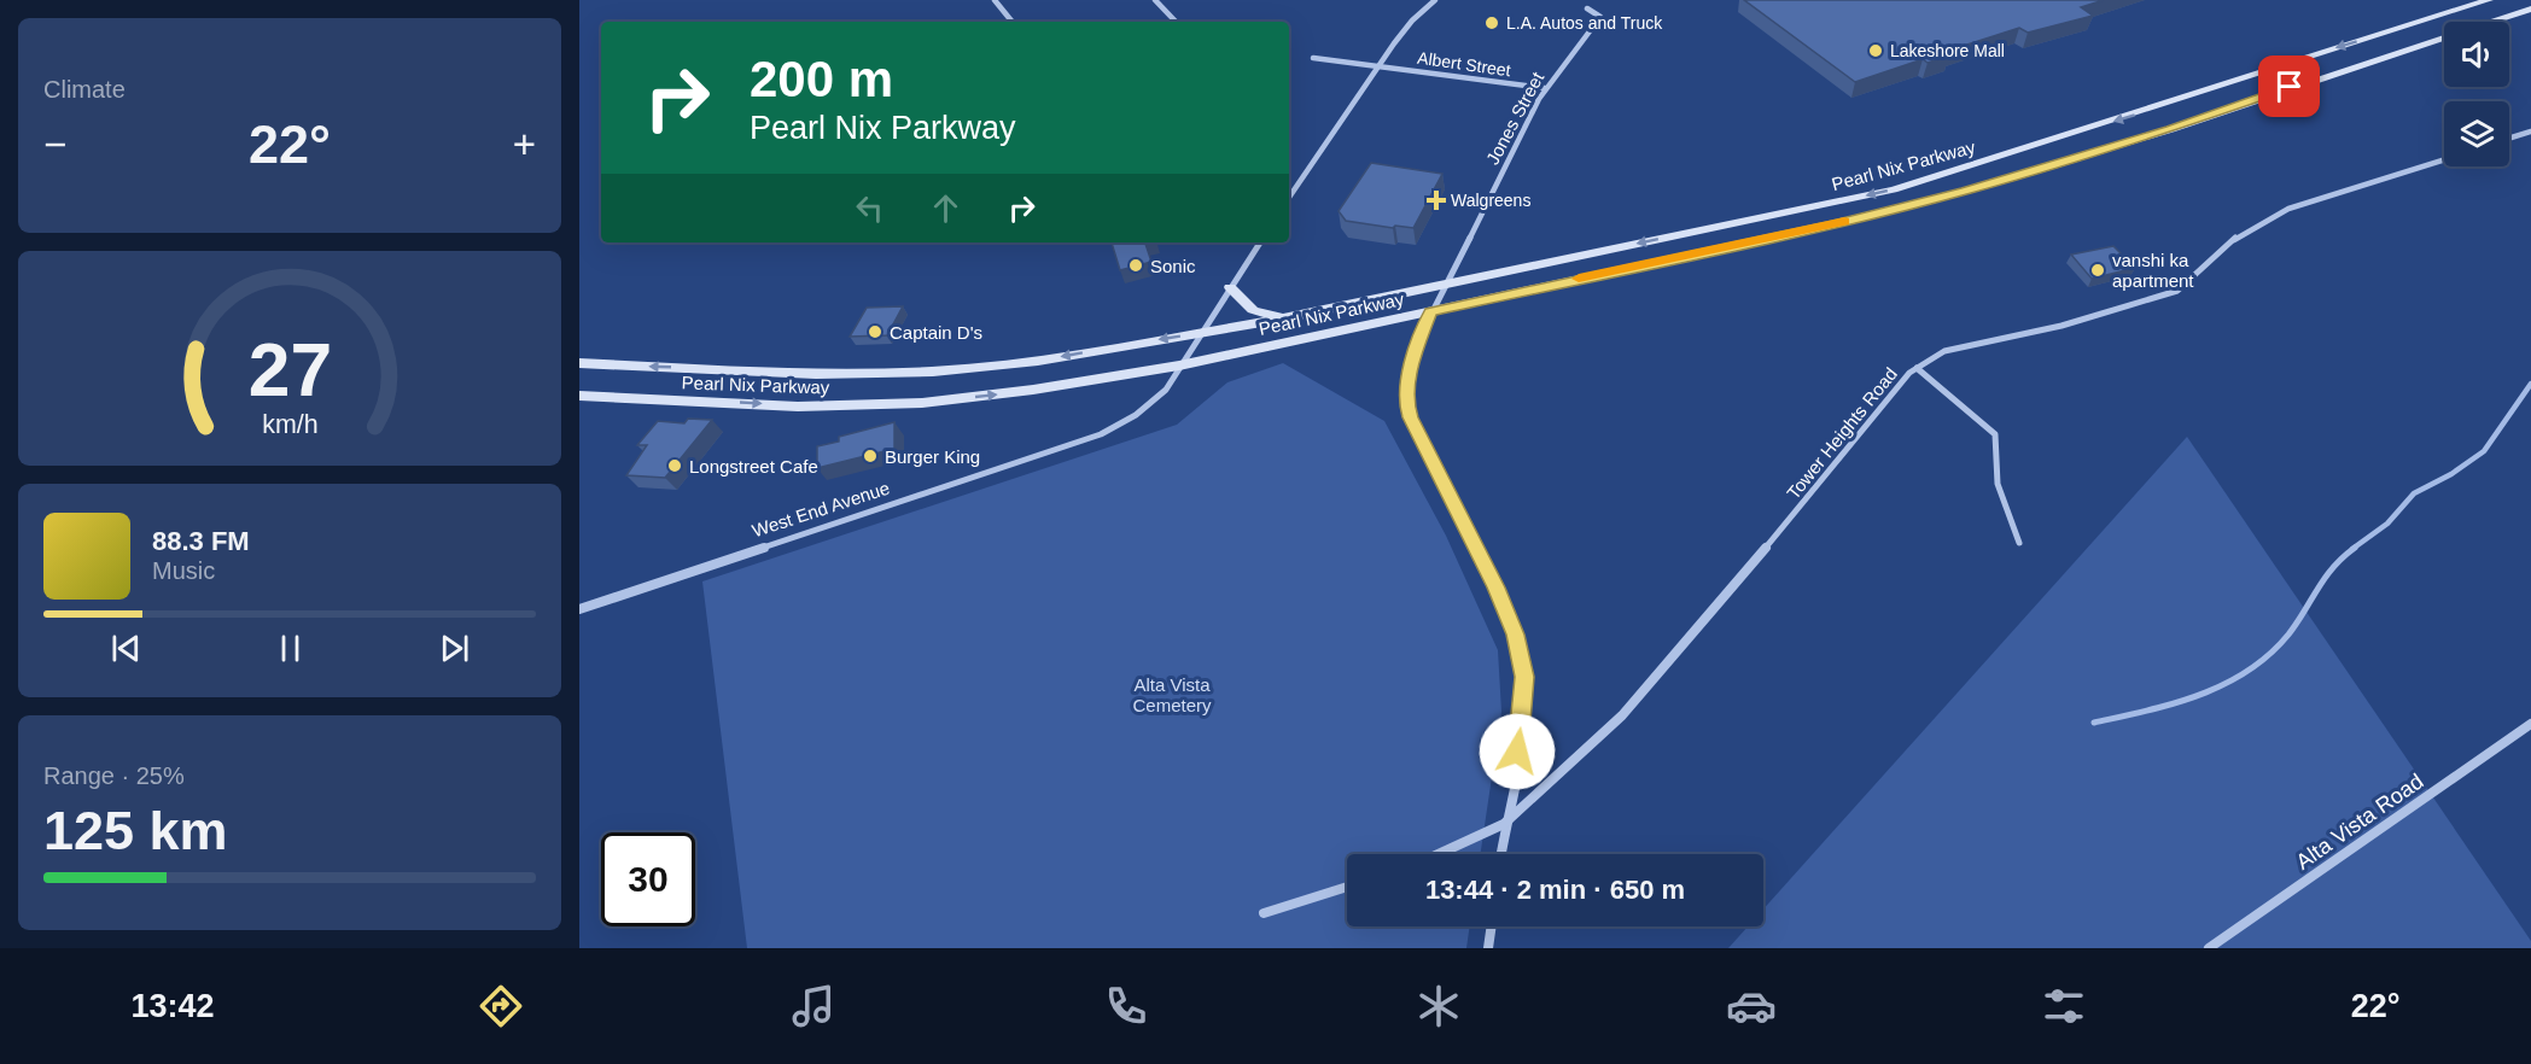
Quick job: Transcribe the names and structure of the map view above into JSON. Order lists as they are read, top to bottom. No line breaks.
{"streets":{"main road":["Pearl Nix Parkway"],"street":["Albert Street","Jones Street","Tower Heights Road","West End Avenue","Alta Vista Road"]},"crossings":[["Albert Street","Jones Street"],["Jones Street","Pearl Nix Parkway"],["Jones Street","Tower Heights Road"],["Pearl Nix Parkway","West End Avenue"]],"parks":["Alta Vista Cemetery"],"places":{"other":["L.A. Autos and Truck","Lakeshore Mall","Sonic","vanshi ka apartment","Captain D's","Burger King","Longstreet Cafe"],"health":["Walgreens"]},"page":{"tile":["Climate",["Range · 25%","125 km"]],"turn":["200 m","Pearl Nix Parkway"],"heat":["−","22°","+"],"song":["88.3 FM","Music"],"limit":"30","trip":"13:44 · 2 min · 650 m","tabs":["13:42","22°"],"gauge":["27","km/h"]}}
